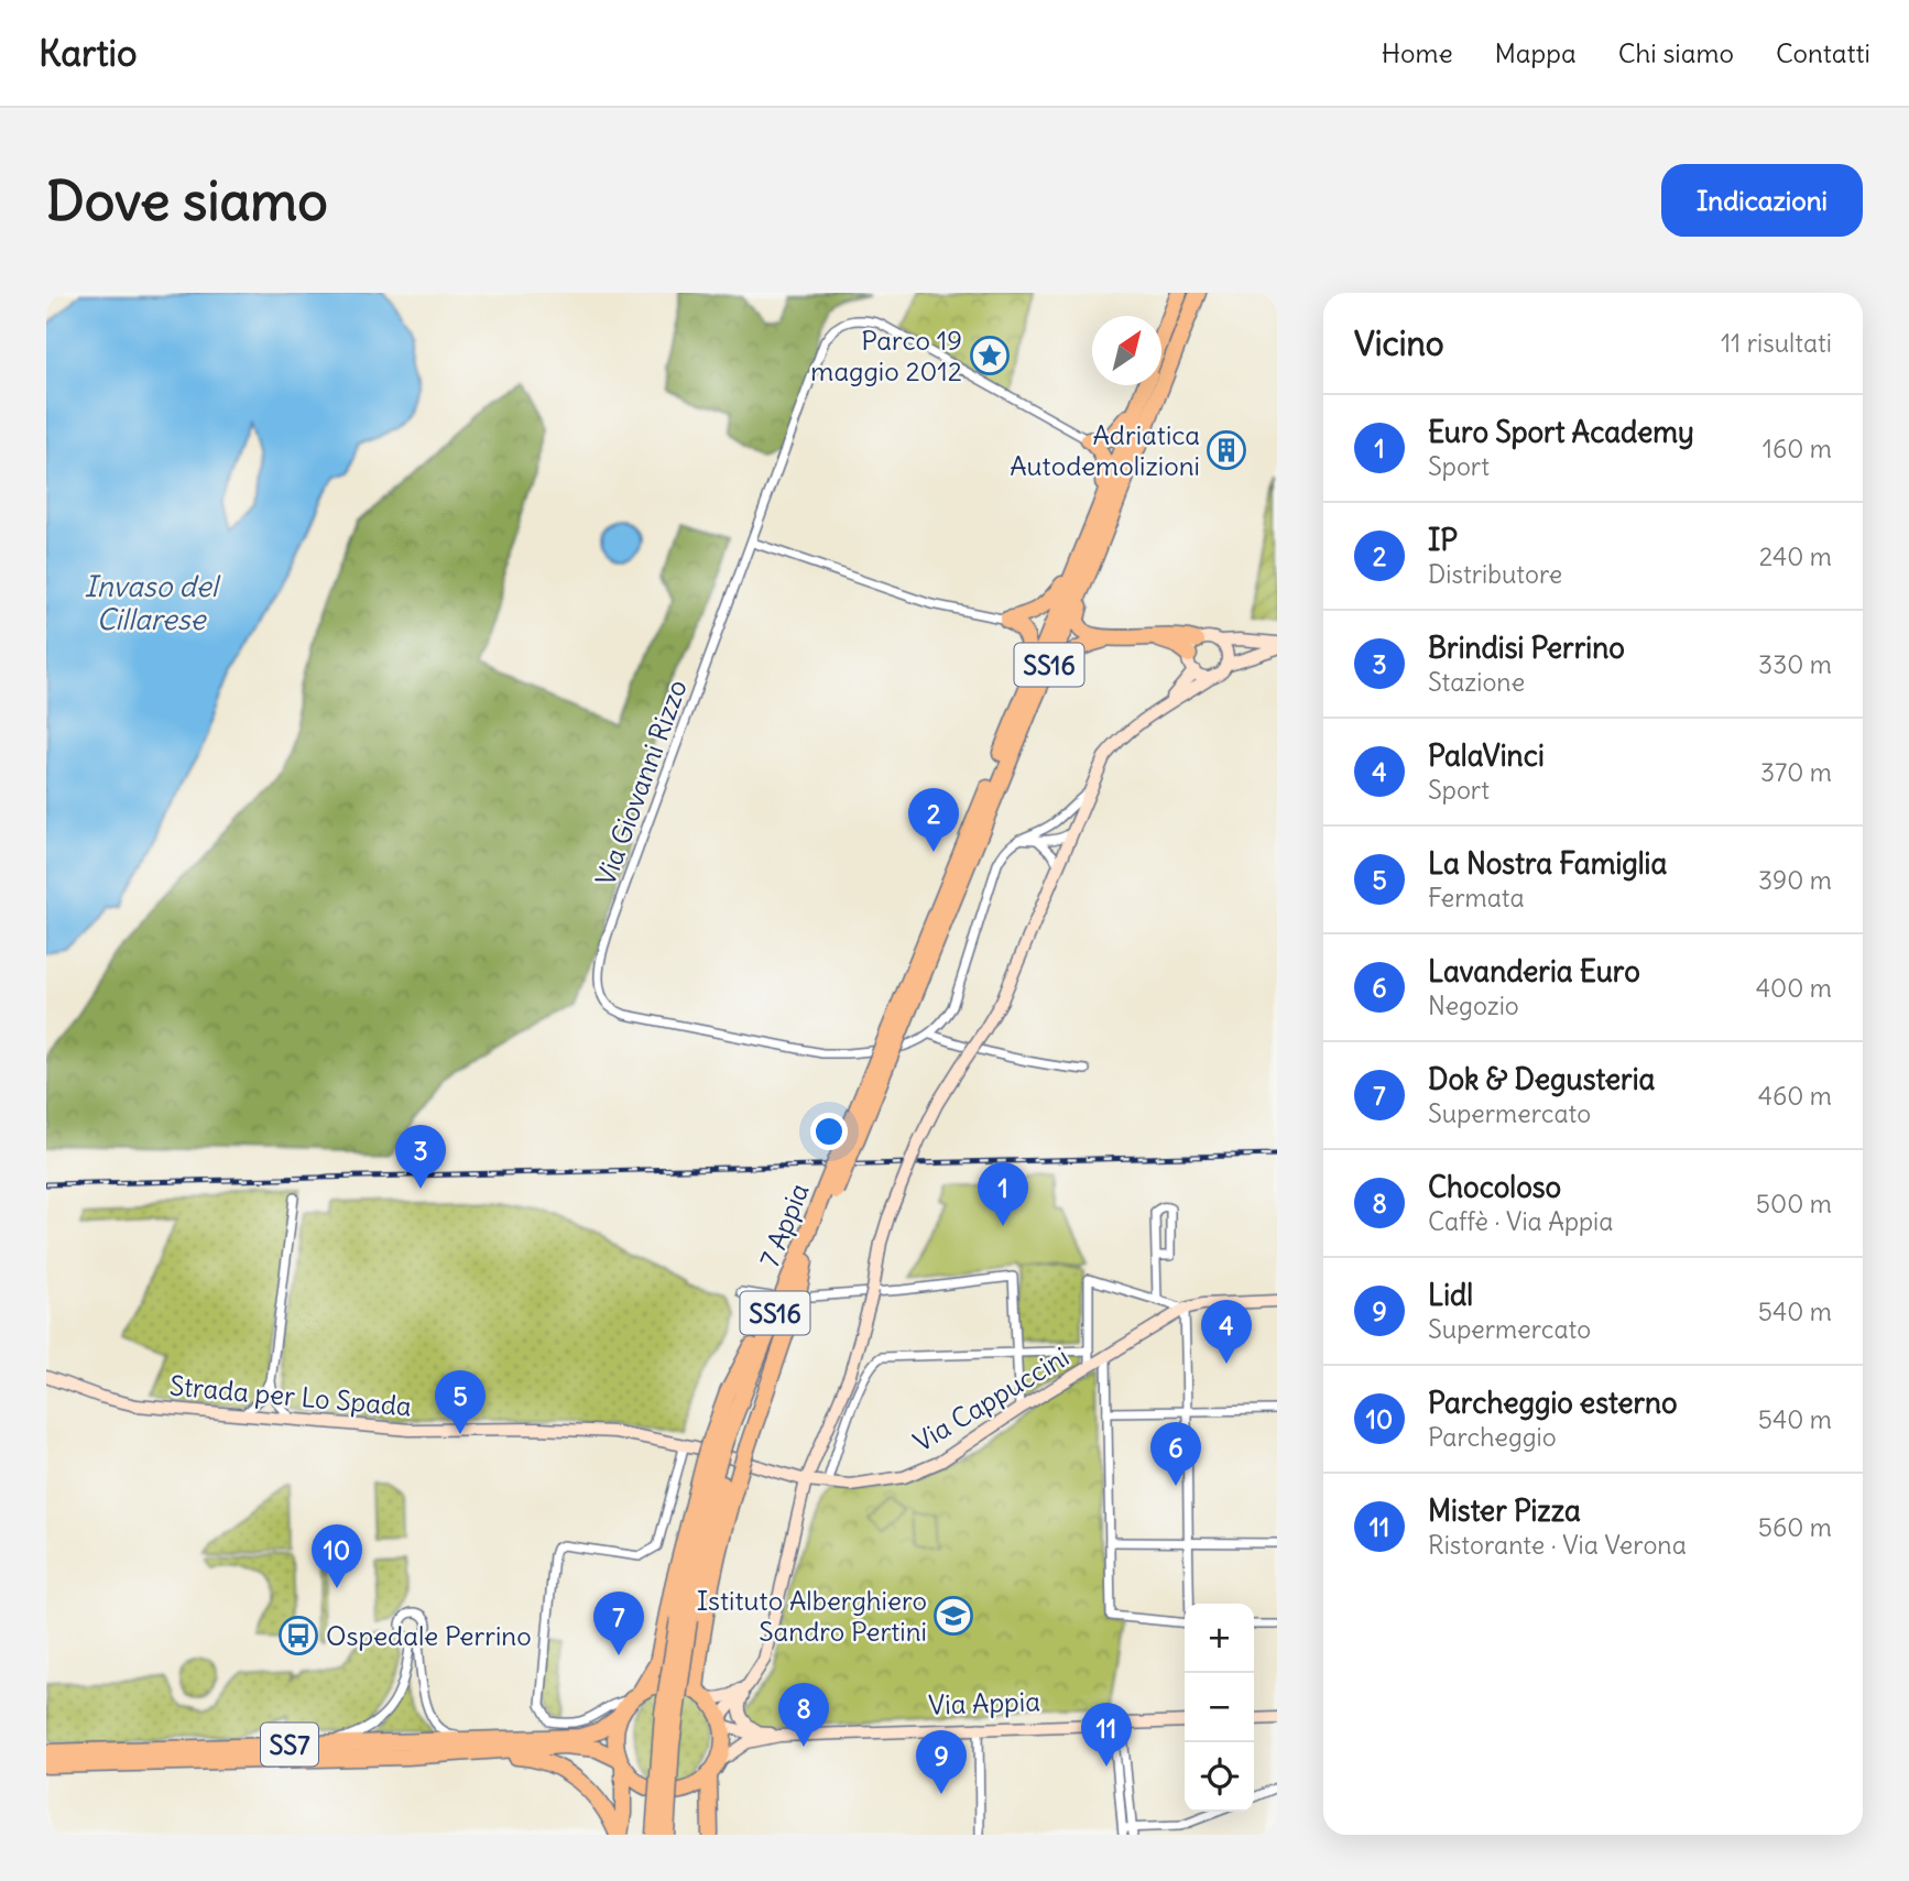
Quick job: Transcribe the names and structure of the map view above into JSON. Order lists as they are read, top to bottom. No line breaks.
{"streets":{"highway":["SS16","7 Appia","SS7"],"street":["Via Giovanni Rizzo","Strada per Lo Spada","Via Cappuccini","Via Appia"]},"crossings":[["SS16","7 Appia"],["Strada per Lo Spada","Via Cappuccini"],["Via Appia","SS7"]],"water":["Invaso del Cillarese"],"places":{"place":["Parco 19 maggio 2012"],"building":["Adriatica Autodemolizioni"],"school or university":["Istituto Alberghiero Sandro Pertini"],"bus stop":["Ospedale Perrino"]},"north":"top right","page":{"header":"Kartio","nav":["Home","Mappa","Chi siamo","Contatti"],"buttons":"Indicazioni","title":"Dove siamo","heading":["Vicino","11 risultati"],"list":[{"mark":"1","name":"Euro Sport Academy","note":"Sport","value":"160 m"},{"mark":"2","name":"IP","note":"Distributore","value":"240 m"},{"mark":"3","name":"Brindisi Perrino","note":"Stazione","value":"330 m"},{"mark":"4","name":"PalaVinci","note":"Sport","value":"370 m"},{"mark":"5","name":"La Nostra Famiglia","note":"Fermata","value":"390 m"},{"mark":"6","name":"Lavanderia Euro","note":"Negozio","value":"400 m"},{"mark":"7","name":"Dok & Degusteria","note":"Supermercato","value":"460 m"},{"mark":"8","name":"Chocoloso","note":"Caffè · Via Appia","value":"500 m"},{"mark":"9","name":"Lidl","note":"Supermercato","value":"540 m"},{"mark":"10","name":"Parcheggio esterno","note":"Parcheggio","value":"540 m"},{"mark":"11","name":"Mister Pizza","note":"Ristorante · Via Verona","value":"560 m"}],"pins":["2","3","1","4","5","6","10","7","8","11","9"],"map_buttons":["+","−"]}}
